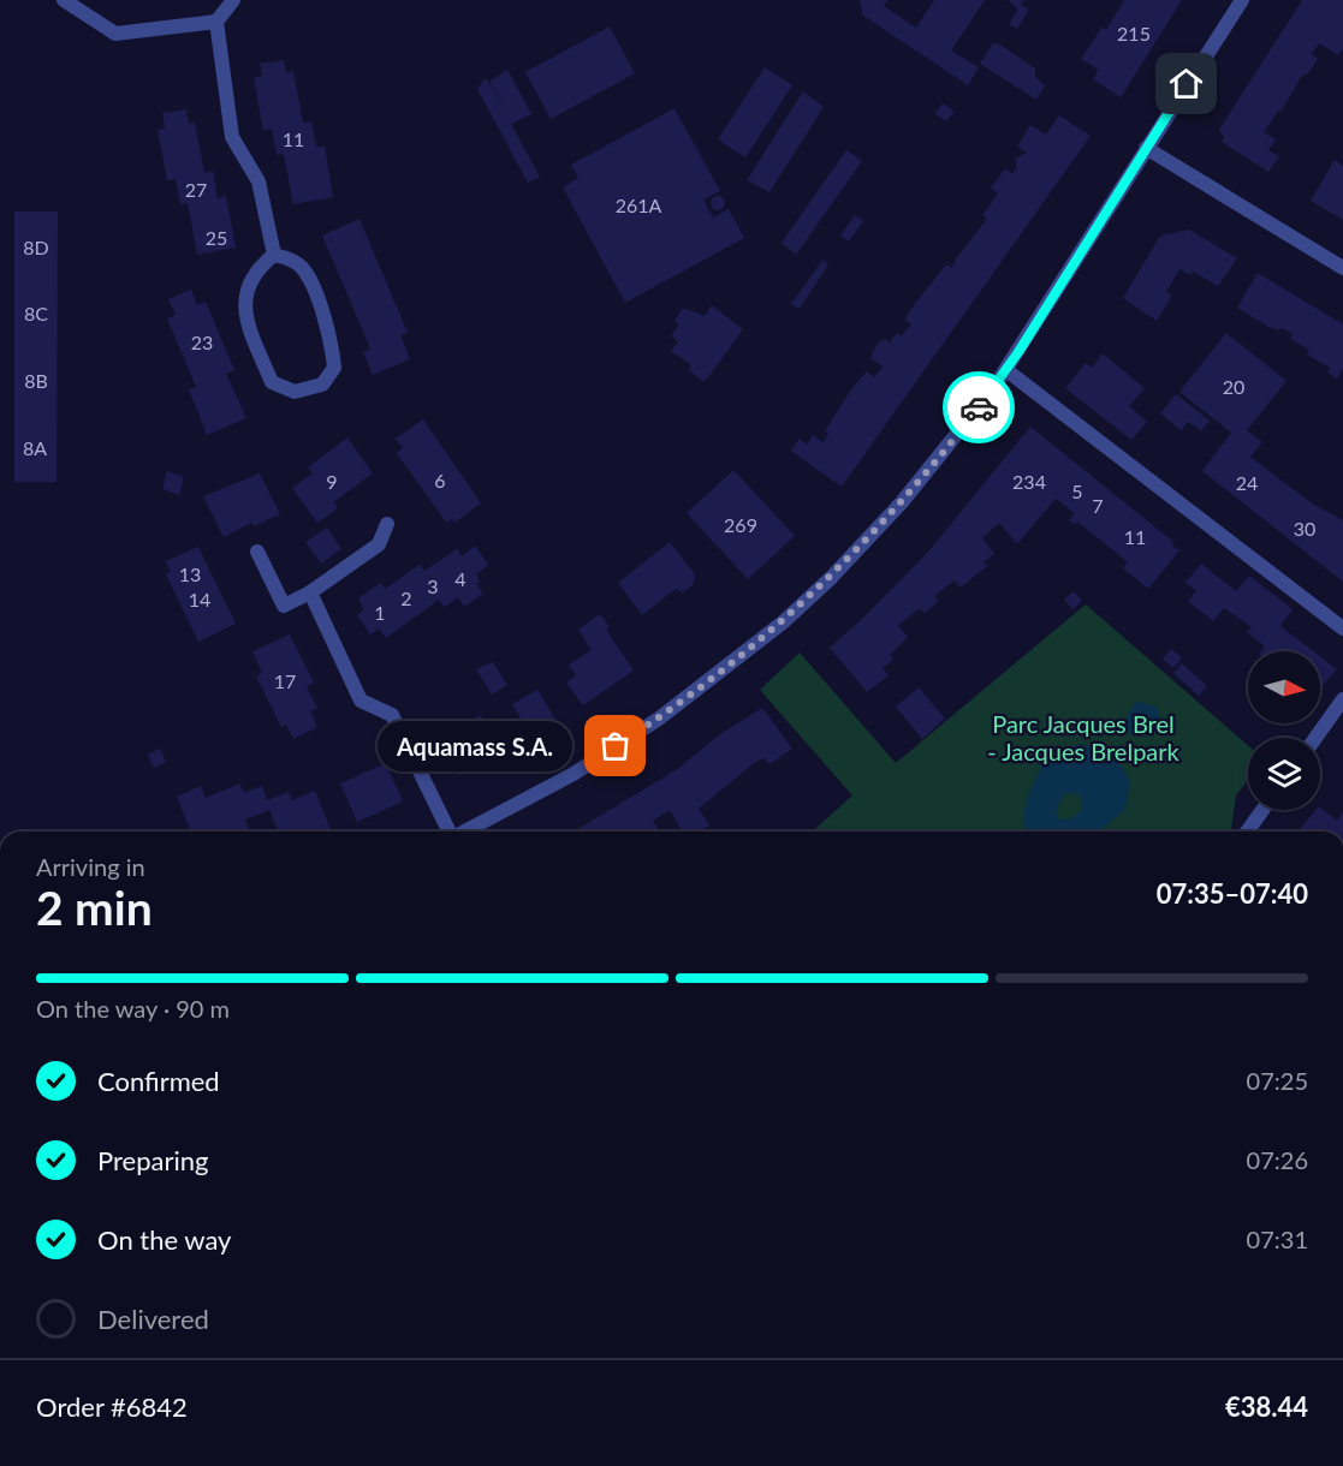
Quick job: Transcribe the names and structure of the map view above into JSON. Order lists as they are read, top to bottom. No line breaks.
{"parks":["Parc Jacques Brel - Jacques Brelpark"],"places":["Aquamass S.A."],"house_numbers":["215","11","27","261A","25","8D","8C","23","8B","20","8A","6","9","234","24","5","7","269","30","11","13","4","3","2","14","1","17"],"north":"right","page":{"bubble":"Aquamass S.A.","heading":["2 min","Arriving in","07:35–07:40"],"panel":["Order #6842","€38.44"],"bar":"On the way · 90 m","list":[["Confirmed","07:25"],["Preparing","07:26"],["On the way","07:31"],"Delivered"]}}
